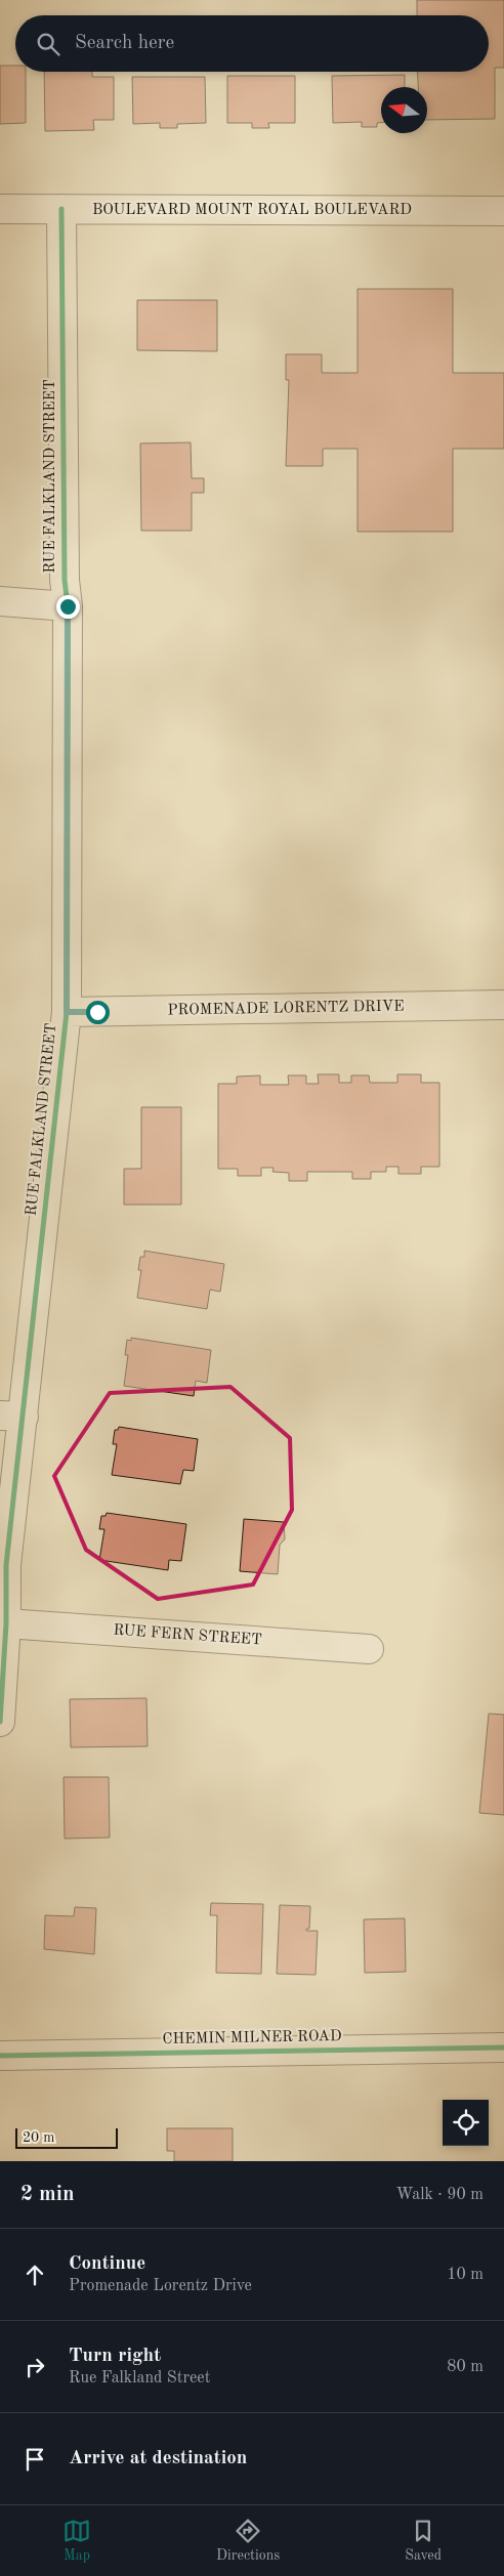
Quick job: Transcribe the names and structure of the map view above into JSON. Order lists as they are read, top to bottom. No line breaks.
{"streets":{"street":["BOULEVARD MOUNT ROYAL BOULEVARD","RUE FALKLAND STREET","PROMENADE LORENTZ DRIVE","RUE FERN STREET","CHEMIN MILNER ROAD"]},"crossings":[["BOULEVARD MOUNT ROYAL BOULEVARD","RUE FALKLAND STREET"],["RUE FALKLAND STREET","PROMENADE LORENTZ DRIVE"],["RUE FALKLAND STREET","RUE FERN STREET"]],"scale_bar":"20 m","north":"left","page":{"search":"Search here","scale":"20 m","heading":["2 min","Walk · 90 m"],"list":[["Continue","Promenade Lorentz Drive","10 m"],["Turn right","Rue Falkland Street","80 m"],"Arrive at destination"],"nav":["Map","Directions","Saved"]}}
